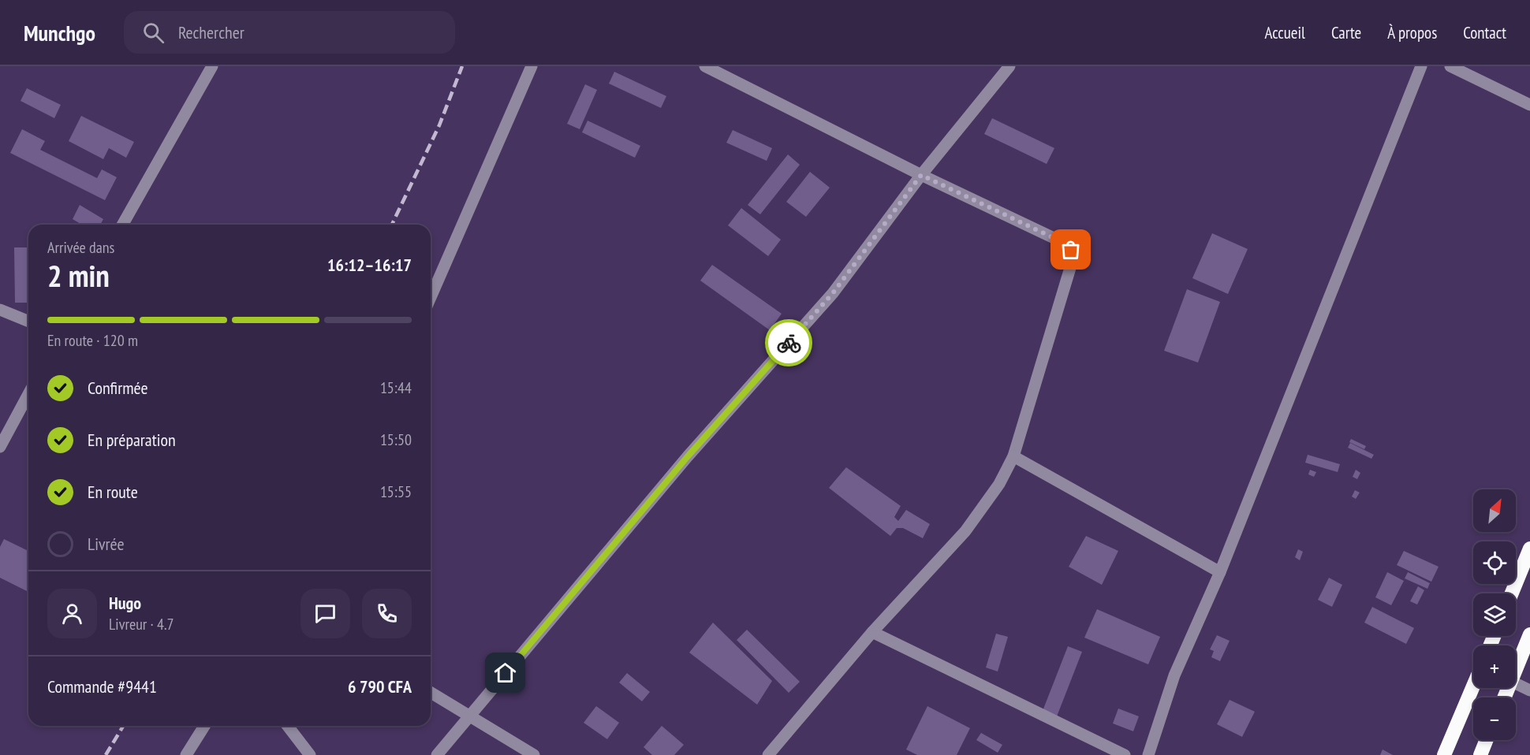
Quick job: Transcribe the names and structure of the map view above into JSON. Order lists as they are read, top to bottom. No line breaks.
{"north":"top right","page":{"header":"Munchgo","search":"Rechercher","nav":["Accueil","Carte","À propos","Contact"],"heading":["2 min","Arrivée dans","16:12–16:17"],"panel":["Hugo","Livreur · 4.7","Commande #9441","6 790 CFA"],"bar":"En route · 120 m","list":[["Confirmée","15:44"],["En préparation","15:50"],["En route","15:55"],"Livrée"],"map_buttons":["+","−"]}}
